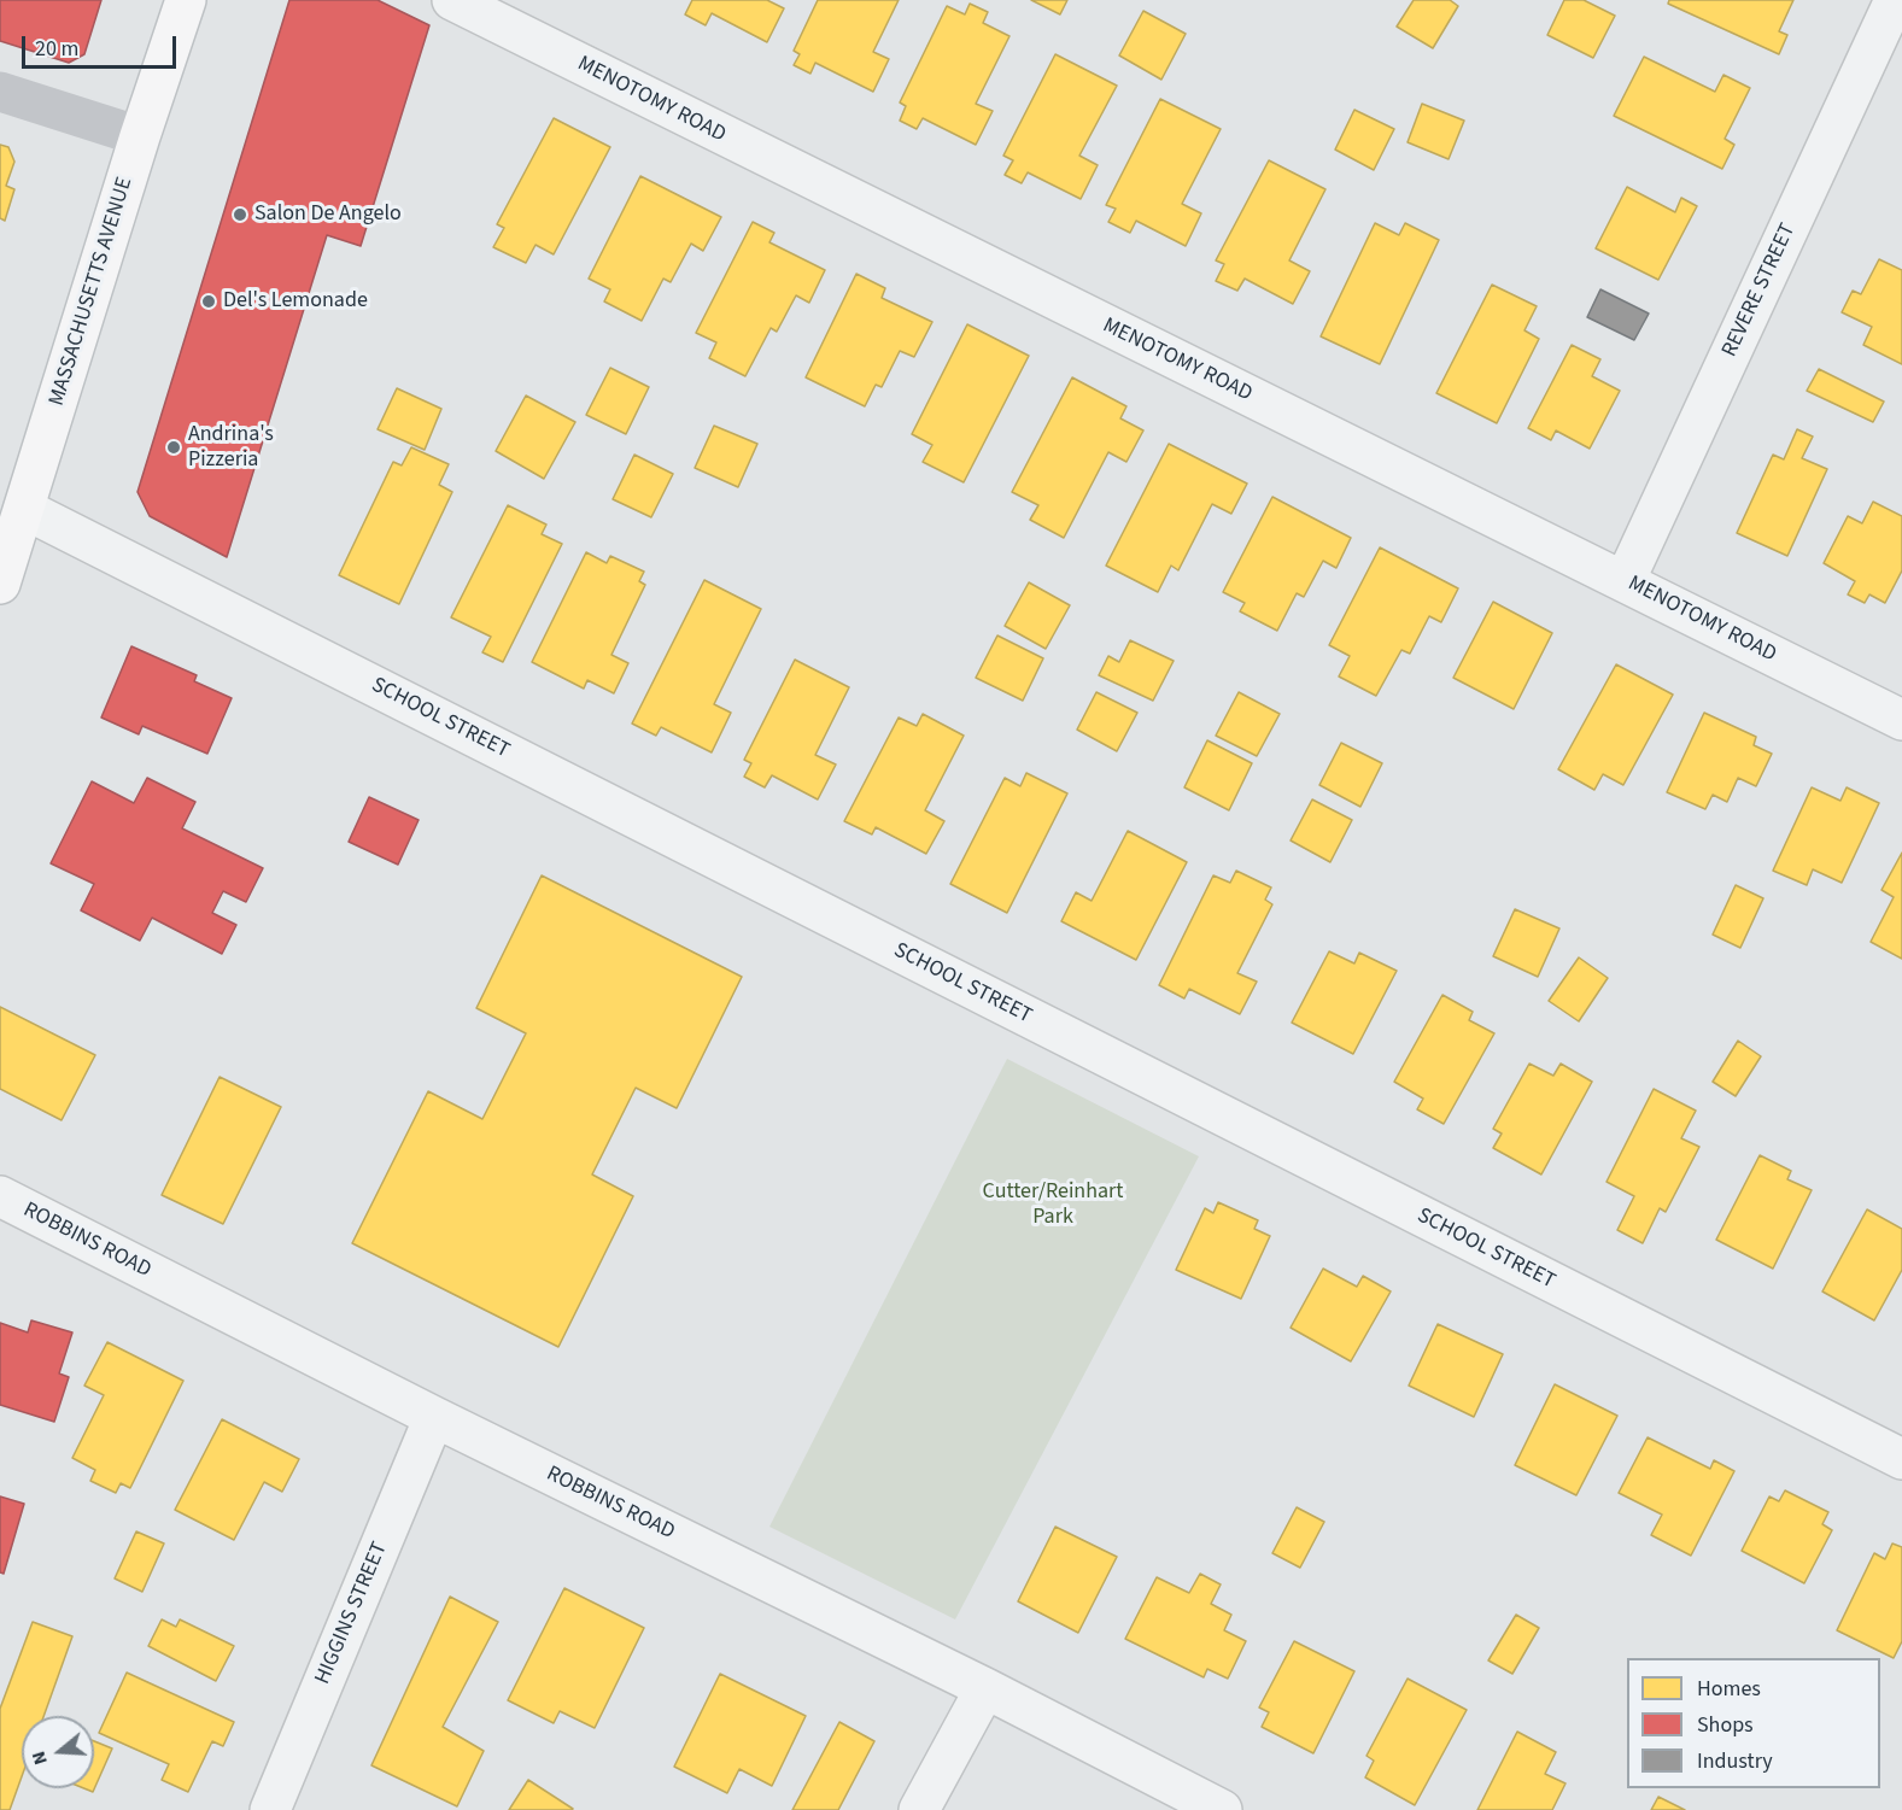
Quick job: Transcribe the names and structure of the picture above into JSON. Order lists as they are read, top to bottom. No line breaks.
{"streets":{"main road":["MASSACHUSETTS AVENUE"],"street":["MENOTOMY ROAD","REVERE STREET","SCHOOL STREET","ROBBINS ROAD","HIGGINS STREET"]},"crossings":[["MENOTOMY ROAD","REVERE STREET"],["MASSACHUSETTS AVENUE","SCHOOL STREET"],["ROBBINS ROAD","HIGGINS STREET"]],"parks":["Cutter/Reinhart Park"],"places":["Salon De Angelo","Del's Lemonade","Andrina's Pizzeria"],"legend":["Homes","Shops","Industry"],"scale_bar":"20 m","north":"left"}
